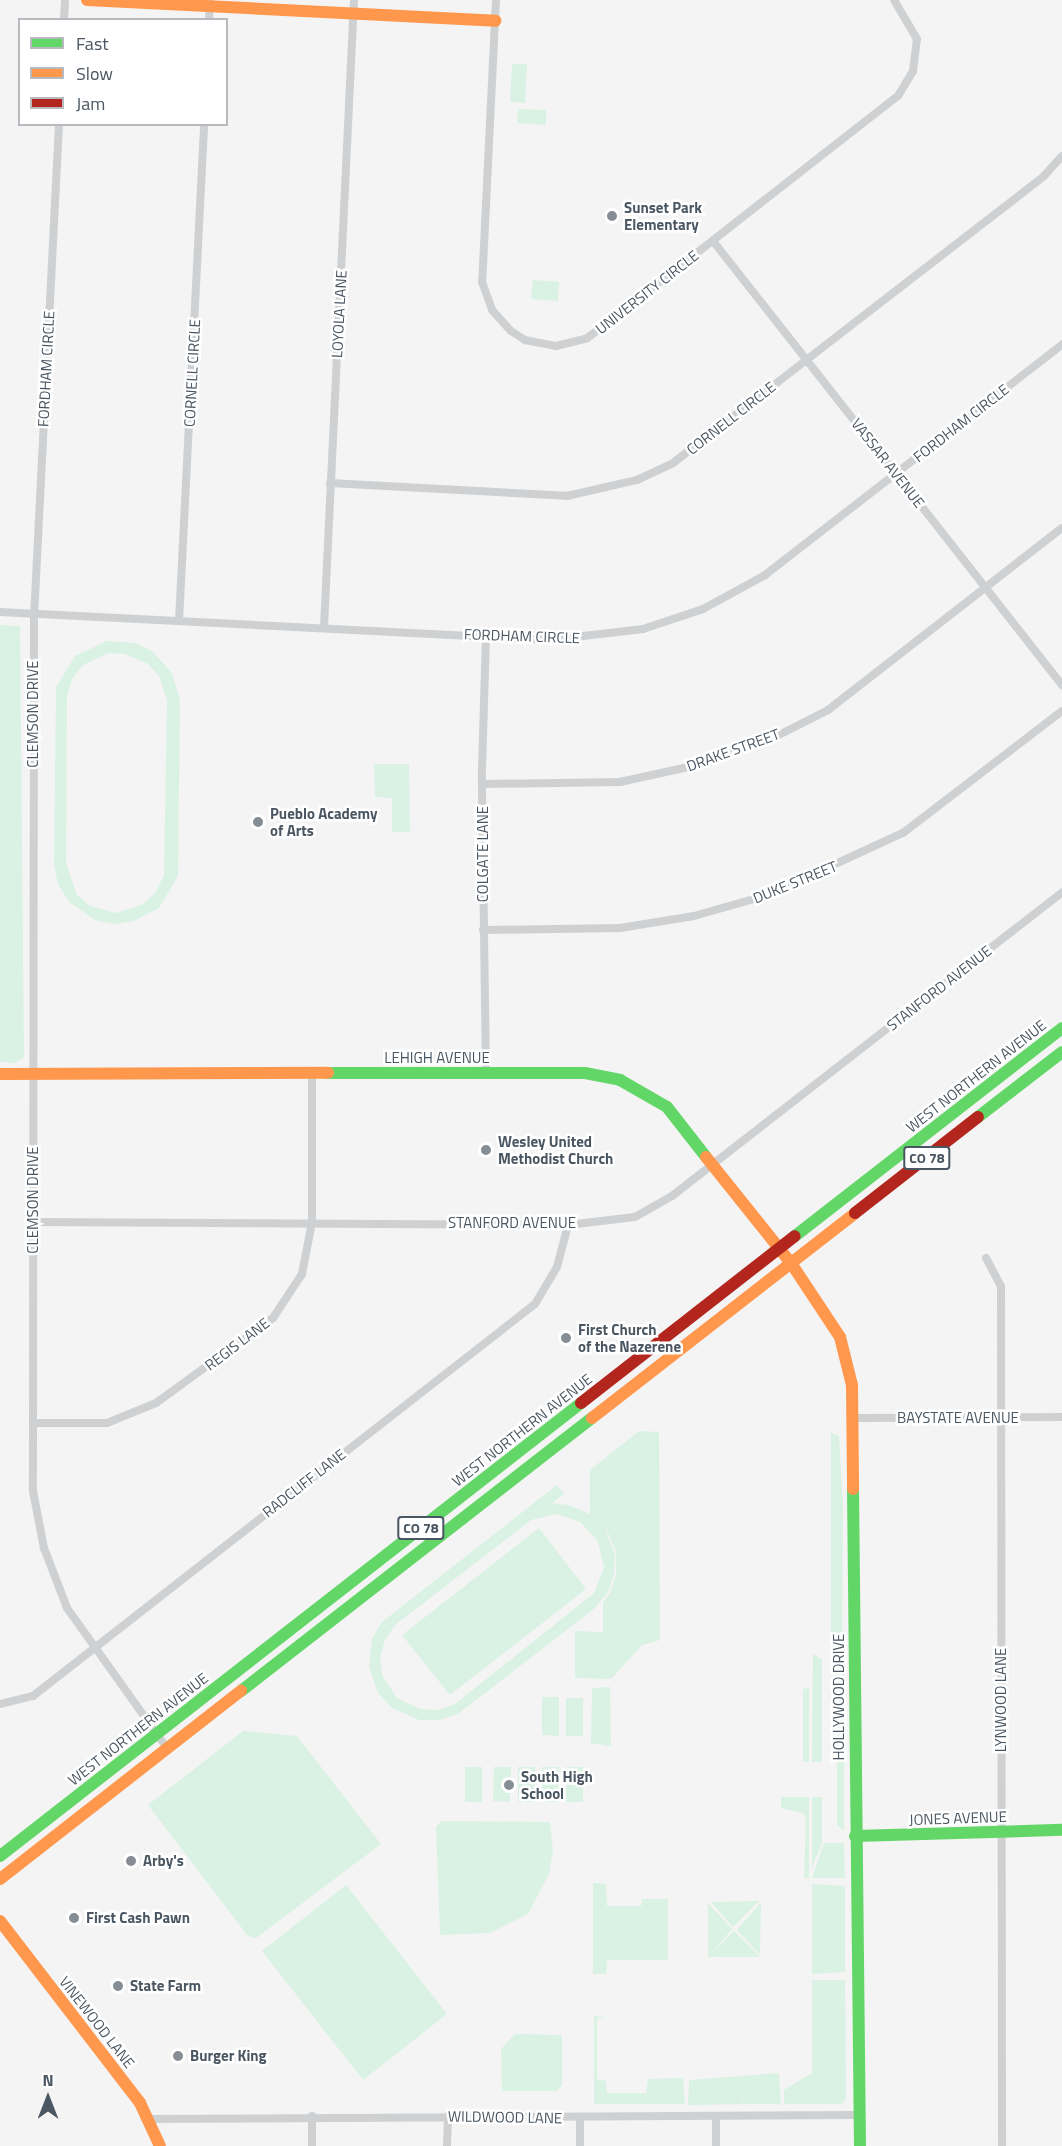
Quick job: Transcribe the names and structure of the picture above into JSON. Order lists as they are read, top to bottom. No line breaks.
{"streets":{"main road":["LEHIGH AVENUE","WEST NORTHERN AVENUE","CO 78","HOLLYWOOD DRIVE","JONES AVENUE","VINEWOOD LANE"],"street":["UNIVERSITY CIRCLE","LOYOLA LANE","FORDHAM CIRCLE","CORNELL CIRCLE","VASSAR AVENUE","CLEMSON DRIVE","DRAKE STREET","COLGATE LANE","DUKE STREET","STANFORD AVENUE","REGIS LANE","BAYSTATE AVENUE","RADCLIFF LANE","LYNWOOD LANE","WILDWOOD LANE"]},"crossings":[["UNIVERSITY CIRCLE","VASSAR AVENUE"],["LOYOLA LANE","FORDHAM CIRCLE"],["LOYOLA LANE","CORNELL CIRCLE"],["FORDHAM CIRCLE","CORNELL CIRCLE"],["FORDHAM CIRCLE","VASSAR AVENUE"],["FORDHAM CIRCLE","CLEMSON DRIVE"],["FORDHAM CIRCLE","COLGATE LANE"],["CORNELL CIRCLE","VASSAR AVENUE"],["VASSAR AVENUE","DRAKE STREET"],["CLEMSON DRIVE","STANFORD AVENUE"],["CLEMSON DRIVE","LEHIGH AVENUE"],["CLEMSON DRIVE","WEST NORTHERN AVENUE"],["CLEMSON DRIVE","CO 78"],["CLEMSON DRIVE","REGIS LANE"],["CLEMSON DRIVE","RADCLIFF LANE"],["DRAKE STREET","COLGATE LANE"],["COLGATE LANE","DUKE STREET"],["COLGATE LANE","LEHIGH AVENUE"],["STANFORD AVENUE","LEHIGH AVENUE"],["STANFORD AVENUE","REGIS LANE"],["STANFORD AVENUE","RADCLIFF LANE"],["LEHIGH AVENUE","WEST NORTHERN AVENUE"],["LEHIGH AVENUE","CO 78"],["LEHIGH AVENUE","REGIS LANE"],["LEHIGH AVENUE","HOLLYWOOD DRIVE"],["CO 78","HOLLYWOOD DRIVE"],["BAYSTATE AVENUE","HOLLYWOOD DRIVE"],["BAYSTATE AVENUE","LYNWOOD LANE"],["HOLLYWOOD DRIVE","JONES AVENUE"],["HOLLYWOOD DRIVE","WILDWOOD LANE"],["LYNWOOD LANE","JONES AVENUE"],["VINEWOOD LANE","WILDWOOD LANE"]],"places":["Sunset Park Elementary","Pueblo Academy of Arts","Wesley United Methodist Church","First Church of the Nazerene","South High School","Arby's","First Cash Pawn","State Farm","Burger King"],"legend":["Fast","Slow","Jam"],"north":"top"}
